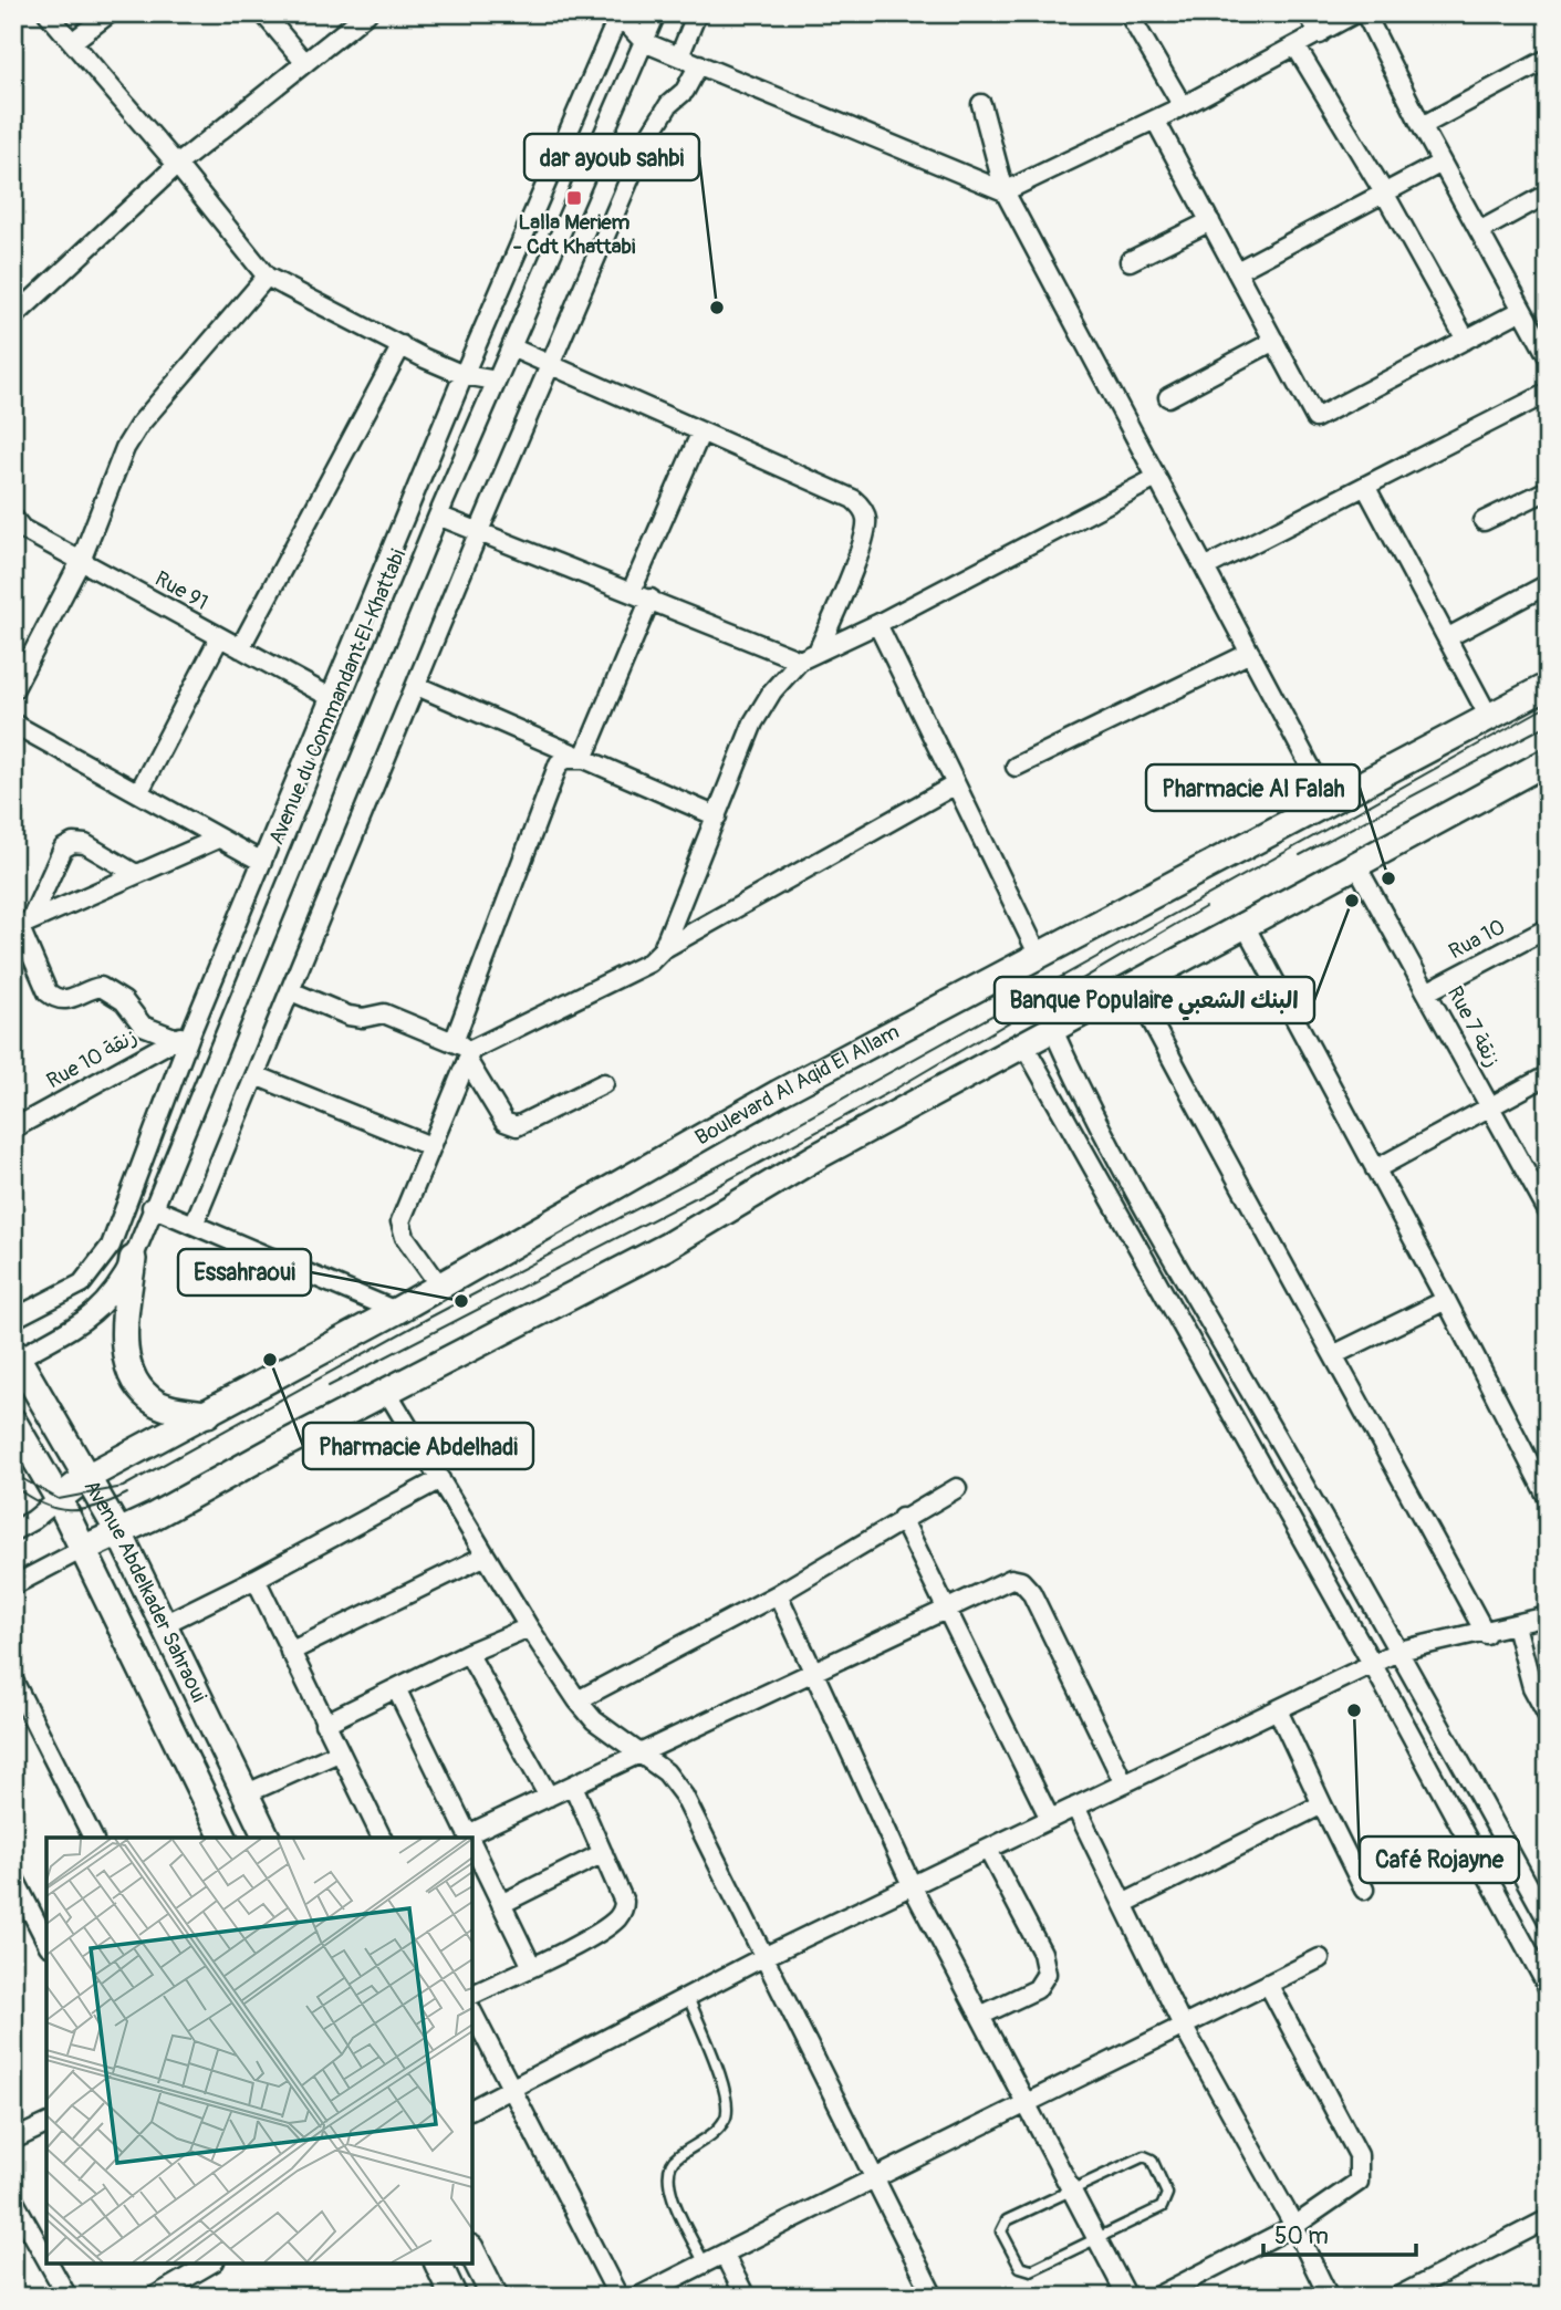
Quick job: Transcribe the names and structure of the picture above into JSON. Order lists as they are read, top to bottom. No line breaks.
{"streets":{"main road":["Boulevard Al Aqid El Allam","Avenue Abdelkader Sahraoui"],"street":["Rue 91","Avenue du Commandant El-Khattabi","Rua 10","Rue 7 زنقة","Rue 10 زنقة"]},"crossings":[["Rue 91","Avenue du Commandant El-Khattabi"],["Avenue du Commandant El-Khattabi","Rue 10 زنقة"],["Avenue du Commandant El-Khattabi","Avenue Abdelkader Sahraoui"],["Rua 10","Rue 7 زنقة"],["Boulevard Al Aqid El Allam","Avenue Abdelkader Sahraoui"]],"places":{"transit":["Lalla Meriem - Cdt Khattabi"],"other":["dar ayoub sahbi","Pharmacie Al Falah","Banque Populaire البنك الشعبي","Essahraoui","Pharmacie Abdelhadi","Café Rojayne"]},"scale_bar":"50 m"}
